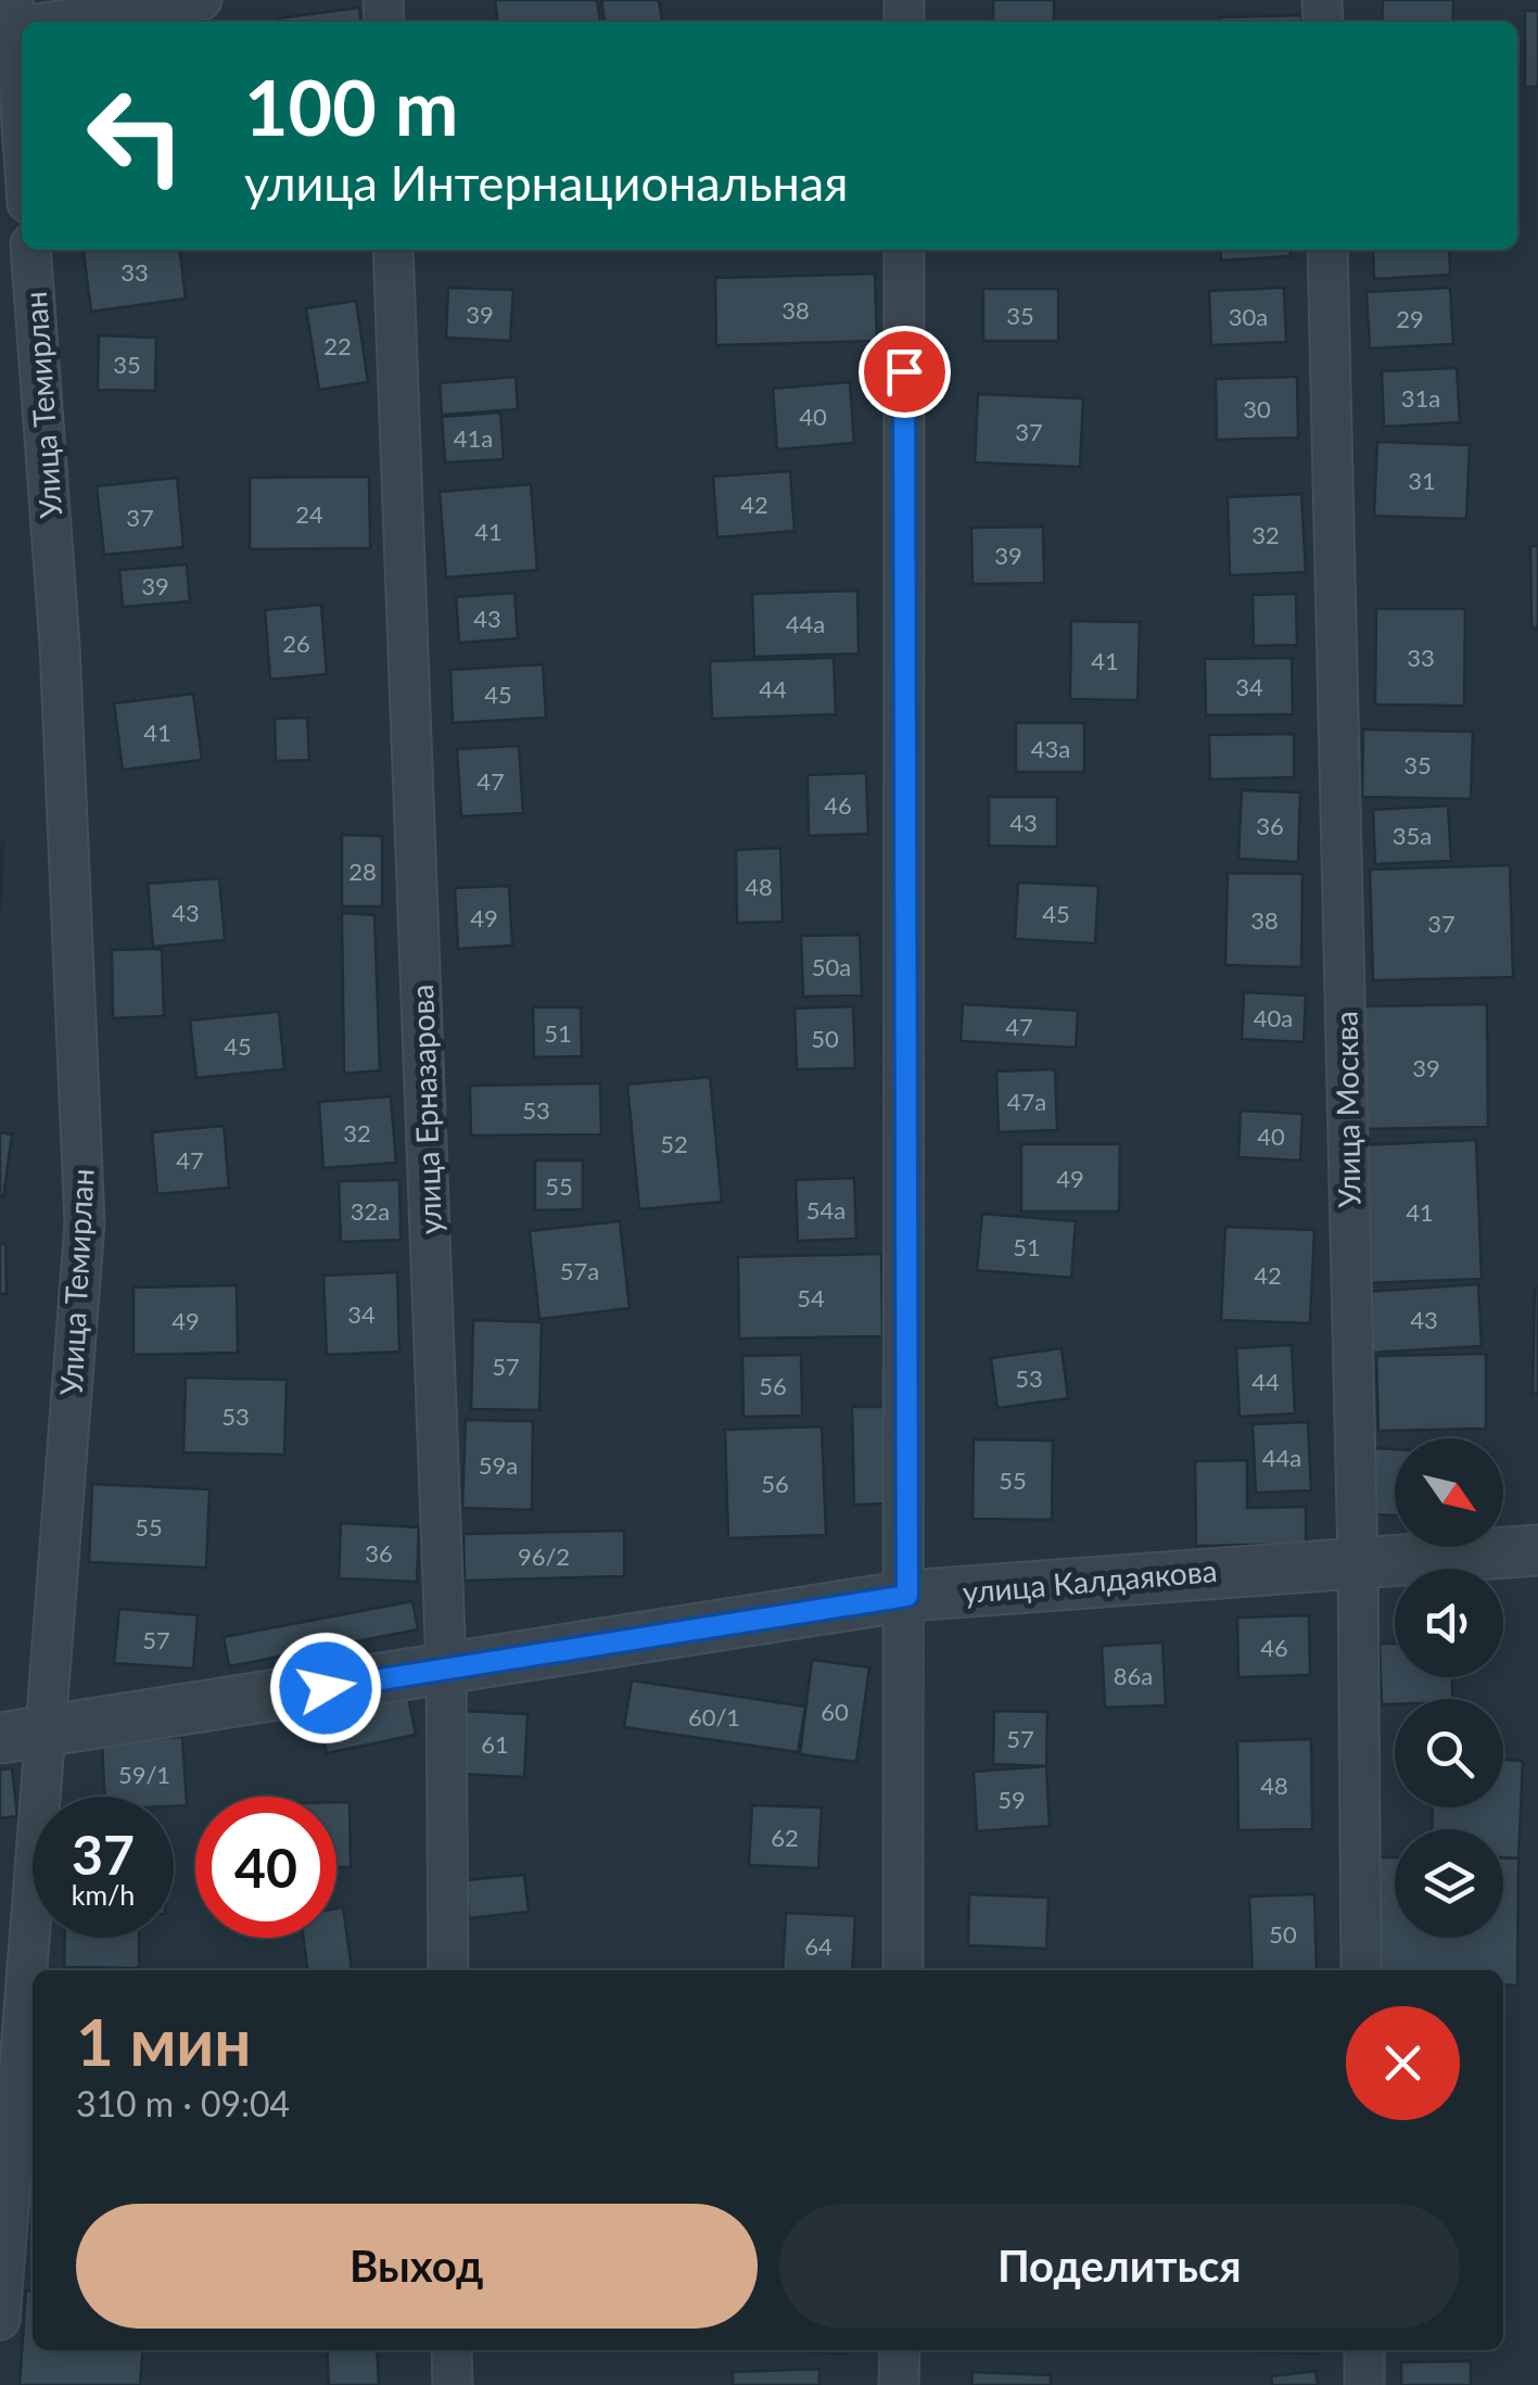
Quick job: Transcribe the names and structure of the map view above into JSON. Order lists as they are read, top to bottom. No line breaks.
{"streets":{"street":["Улица Темирлан","улица Ерназарова","Улица Москва","улица Калдаякова"]},"crossings":[["Улица Темирлан","улица Калдаякова"],["улица Ерназарова","улица Калдаякова"],["Улица Москва","улица Калдаякова"]],"house_numbers":["33","38","39","35","30а","29","22","35","31а","30","40","37","41а","31","42","24","37","41","32","39","39","43","44а","26","33","41","34","44","45","41","43а","35","47","46","43","36","35а","28","48","43","45","49","38","37","50а","40а","47","51","50","45","39","47а","53","32","40","52","47","49","55","54а","32а","41","51","57а","42","54","34","43","49","57","53","44","56","53","44а","59а","55","56","55","36","96/2","57","46","86а","60","60/1","57","61","59/1","48","59","62","50","64"],"north":"bottom right","page":{"turn":["100 m","улица Интернациональная"],"speed":"37 km/h","limit":"40","heading":["1 мин","310 m · 09:04"],"buttons":["Выход","Поделиться"]}}
